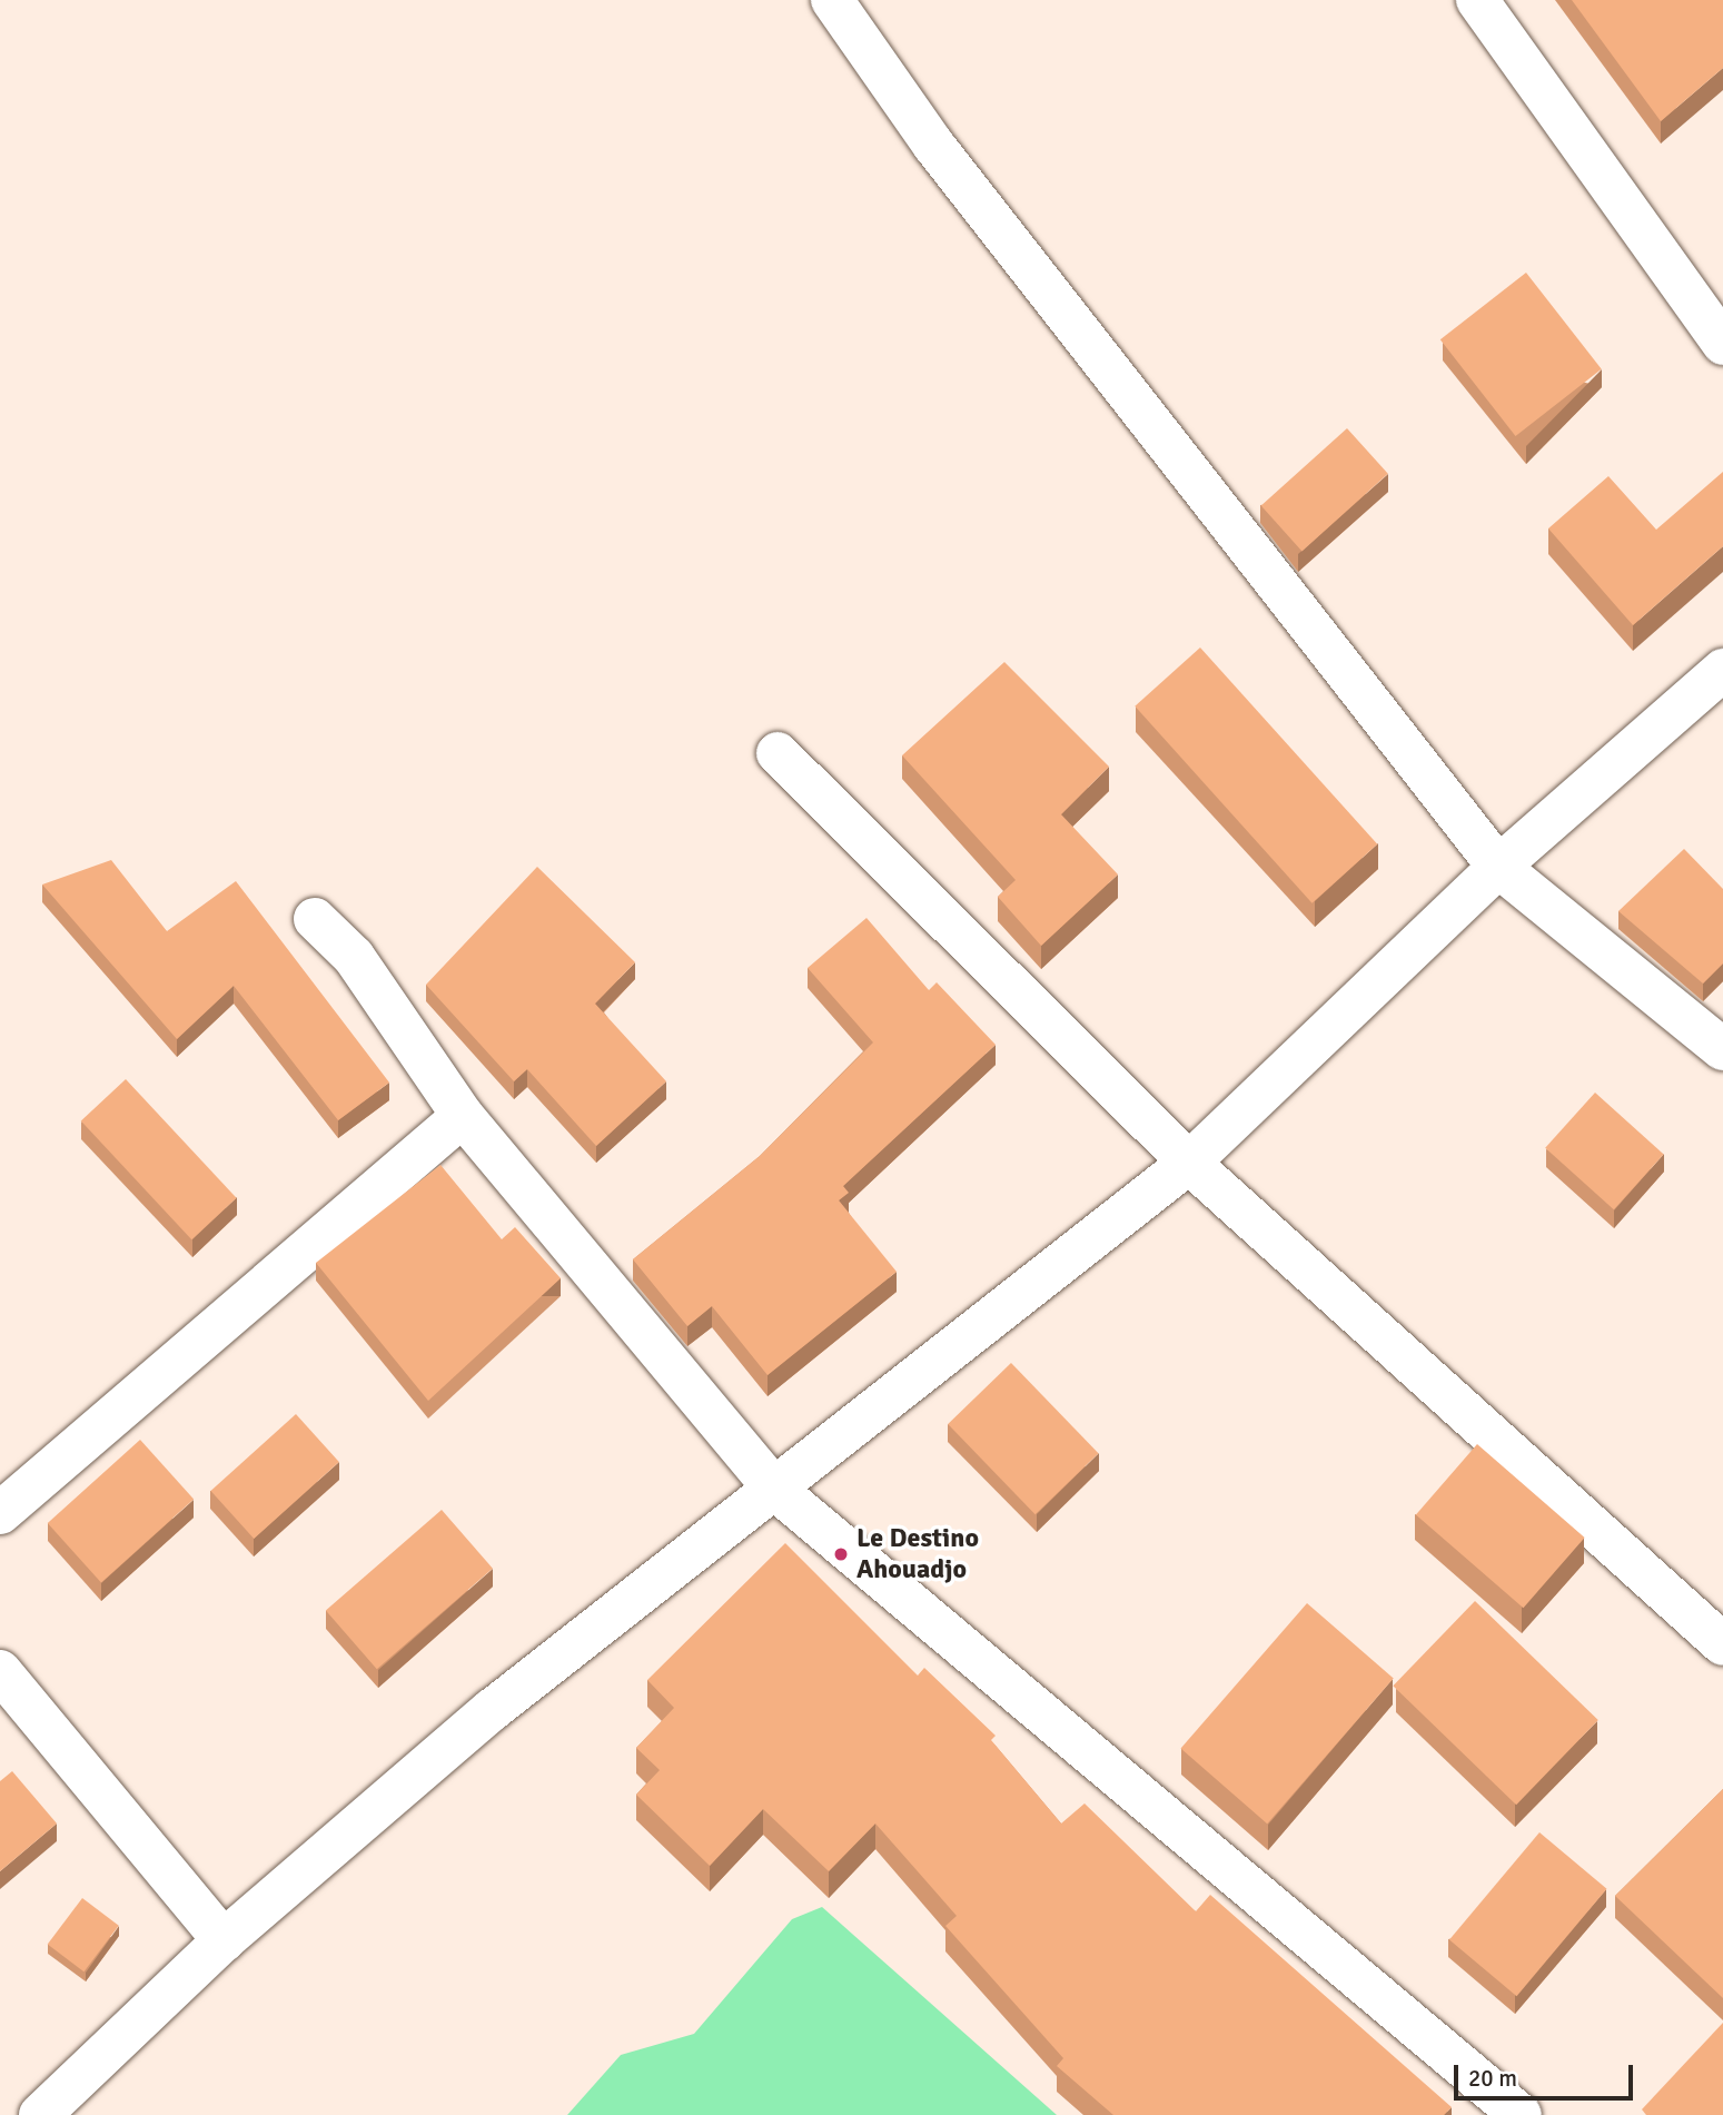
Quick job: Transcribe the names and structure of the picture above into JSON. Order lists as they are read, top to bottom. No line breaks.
{"places":["Le Destino Ahouadjo"],"scale_bar":"20 m"}
